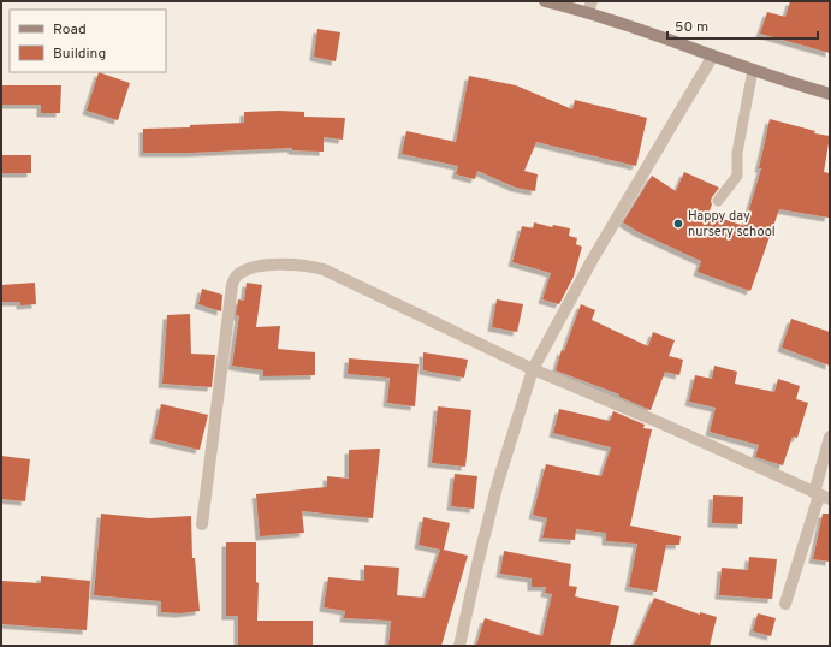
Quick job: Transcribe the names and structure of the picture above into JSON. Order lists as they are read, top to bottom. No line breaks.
{"places":["Happy day nursery school"],"legend":["Road","Building"],"scale_bar":"50 m"}
